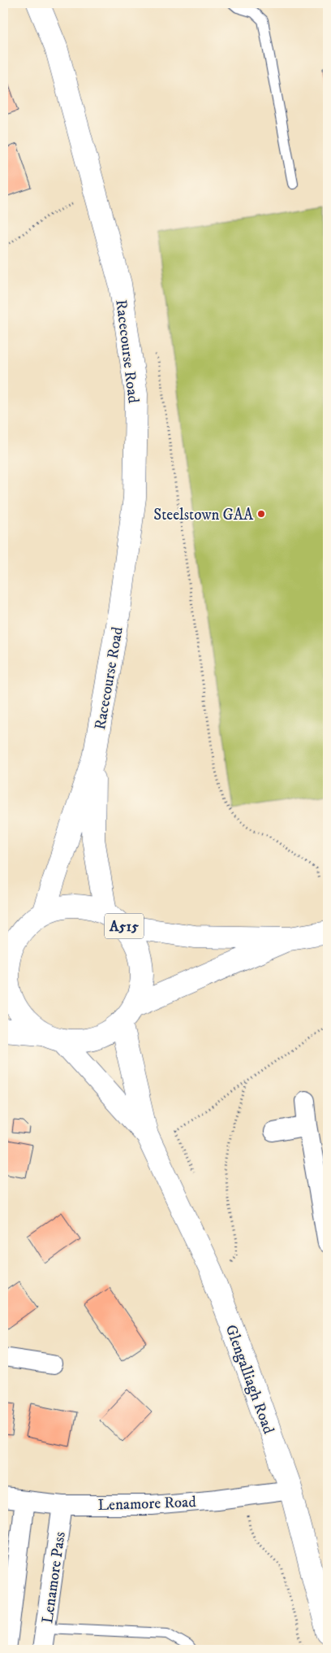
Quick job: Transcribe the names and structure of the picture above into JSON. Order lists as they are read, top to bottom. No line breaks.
{"streets":{"main road":["Racecourse Road","A515","Glengalliagh Road"],"street":["Lenamore Road","Lenamore Pass"]},"crossings":[["Racecourse Road","A515"],["Racecourse Road","Glengalliagh Road"],["A515","Glengalliagh Road"],["Glengalliagh Road","Lenamore Road"],["Lenamore Road","Lenamore Pass"]],"places":["Steelstown GAA"]}
